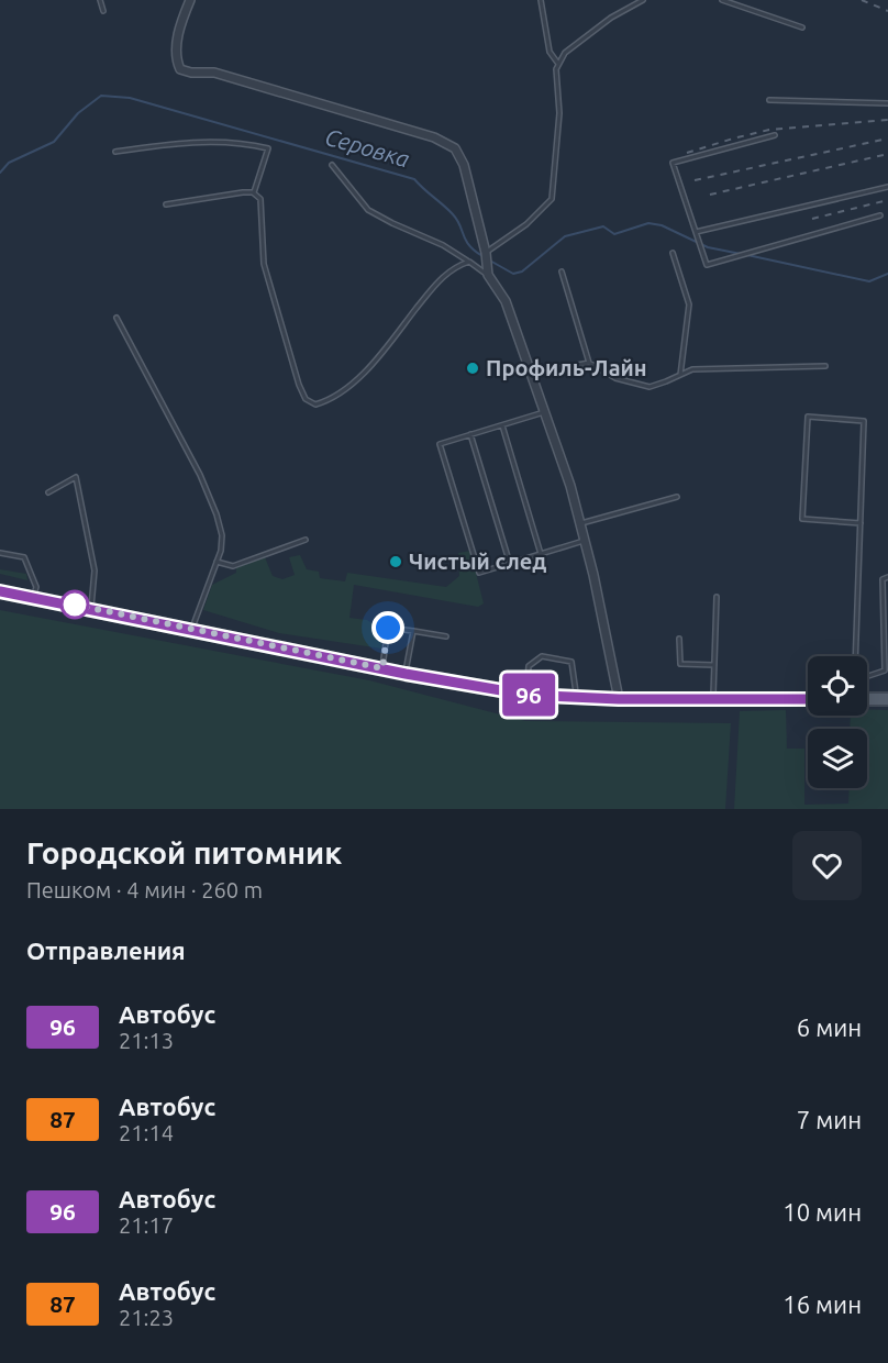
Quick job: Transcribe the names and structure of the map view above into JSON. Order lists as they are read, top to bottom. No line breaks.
{"water":["Серовка"],"places":["Профиль-Лайн","Чистый след"],"lines":["bus line 96"],"page":{"on_map":"96","heading":[["Городской питомник","Пешком · 4 мин · 260 m"],"Отправления"],"list":[{"mark":"96","name":"Автобус","note":"21:13","value":"6 мин"},{"mark":"87","name":"Автобус","note":"21:14","value":"7 мин"},{"mark":"96","name":"Автобус","note":"21:17","value":"10 мин"},{"mark":"87","name":"Автобус","note":"21:23","value":"16 мин"}]}}
